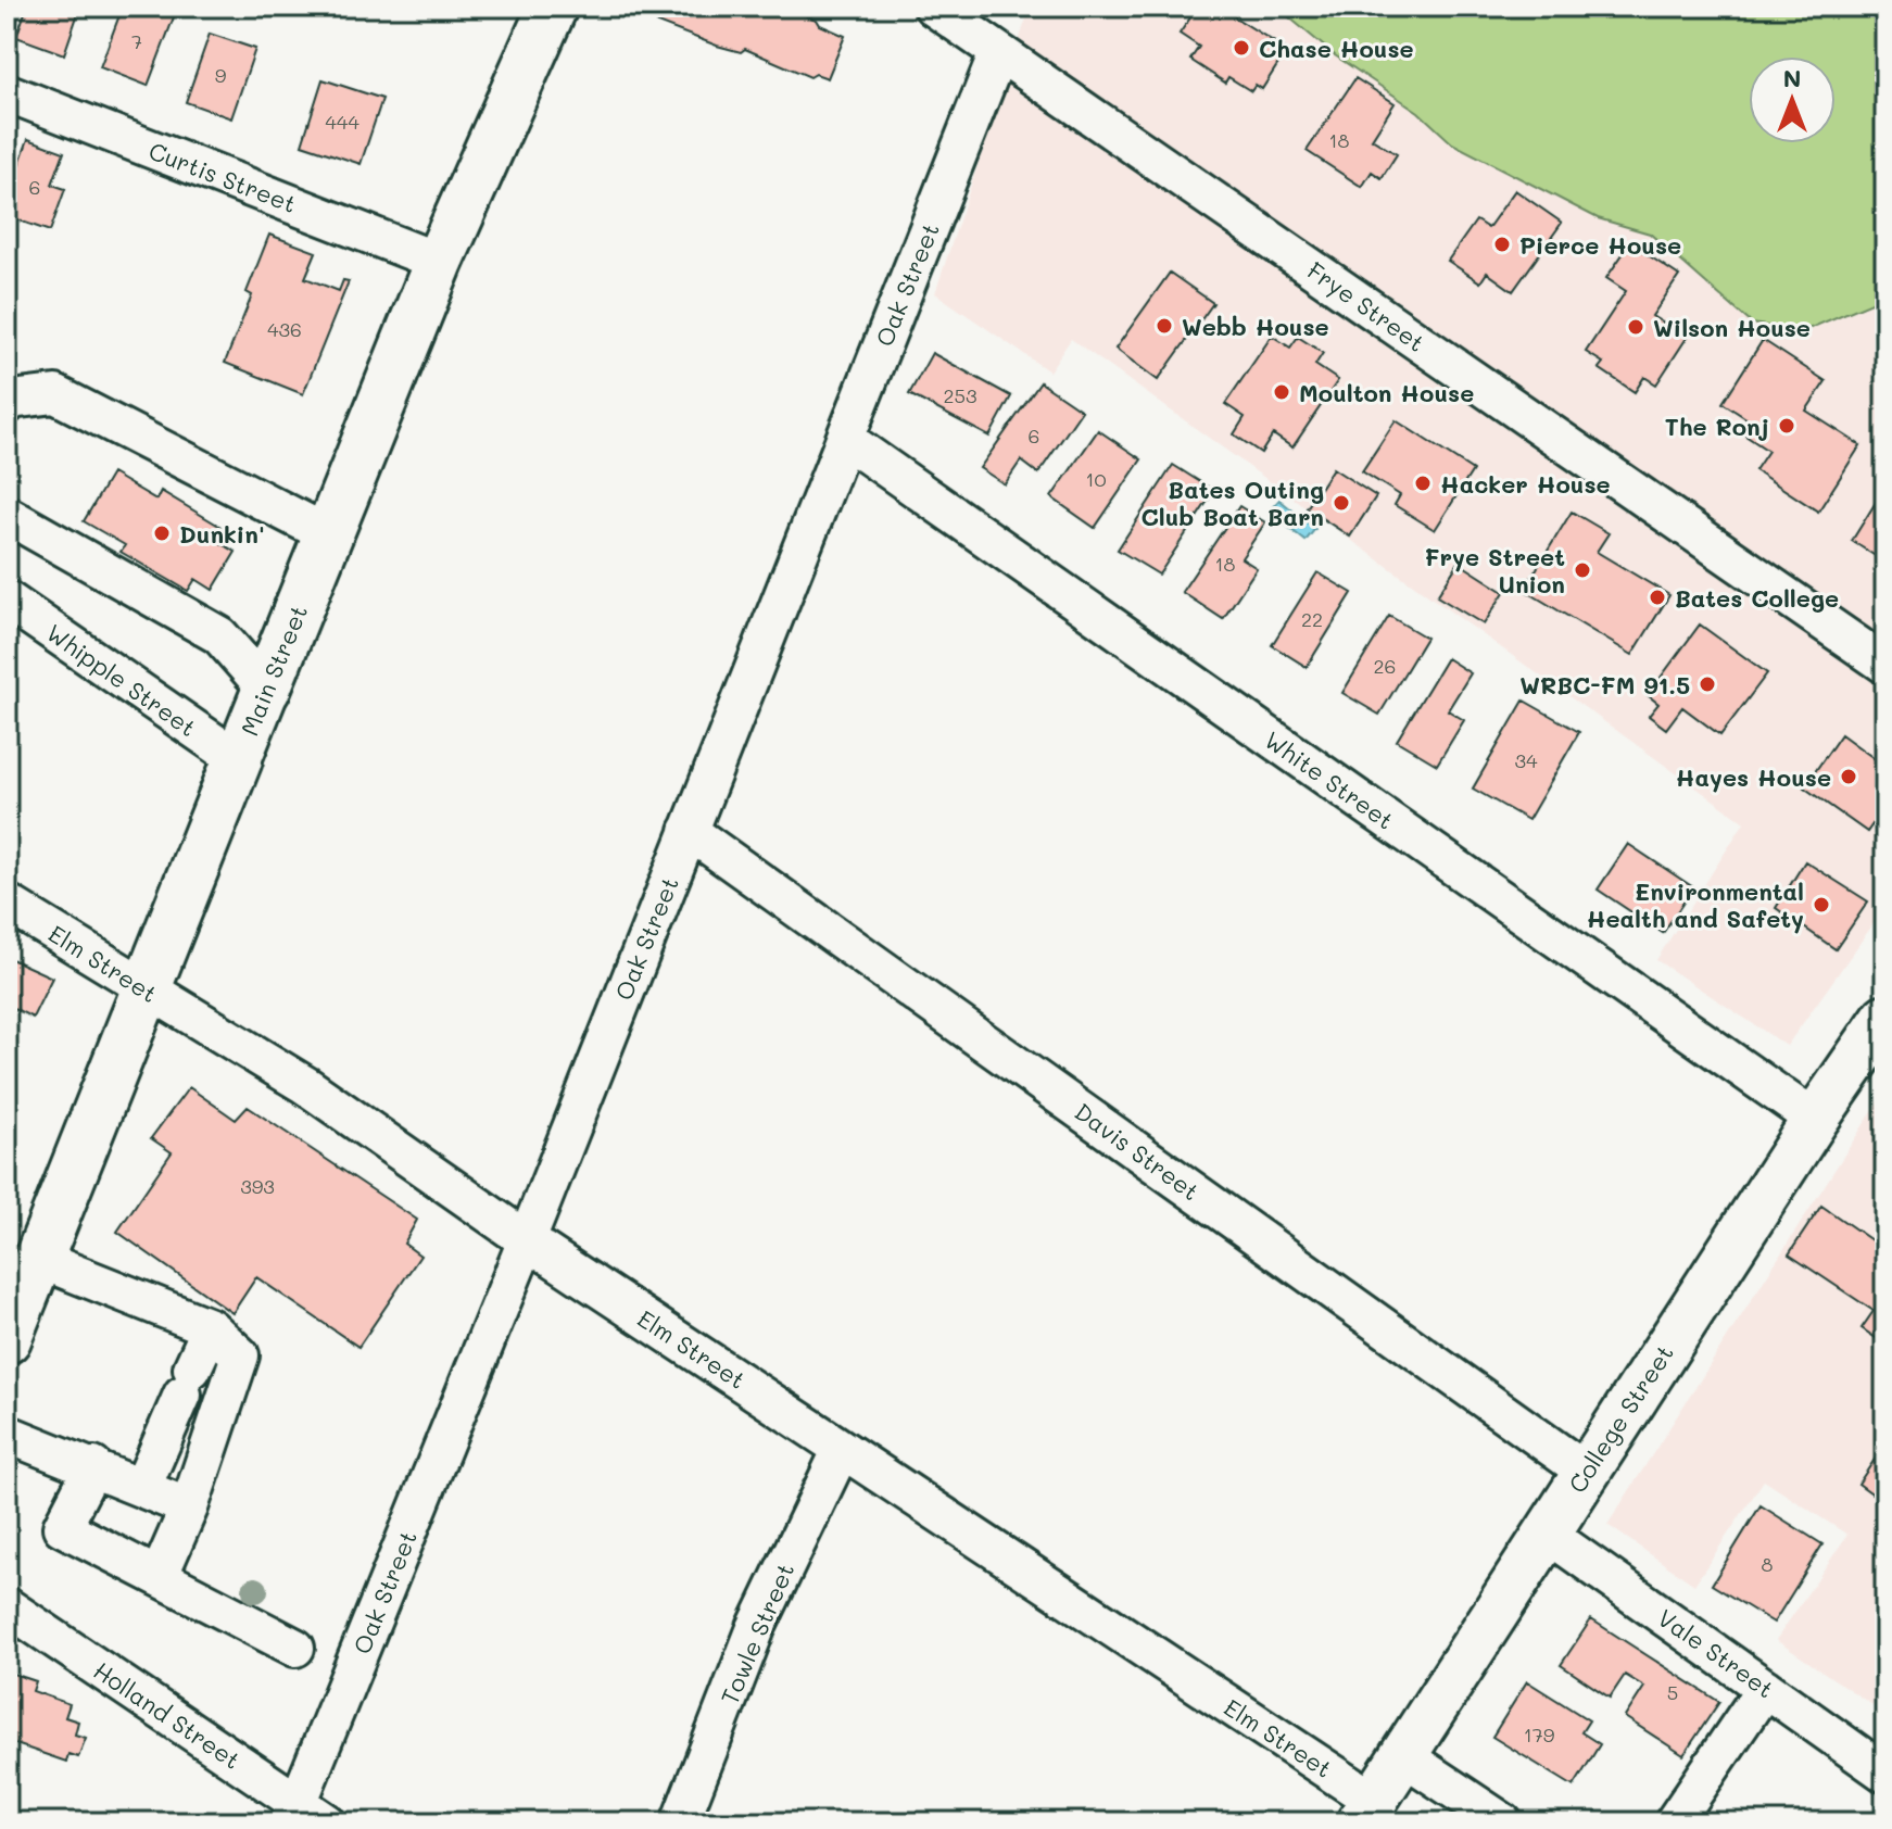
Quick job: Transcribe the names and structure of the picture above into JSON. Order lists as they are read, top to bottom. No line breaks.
{"streets":{"highway":["Main Street"],"main road":["College Street"],"street":["Curtis Street","Oak Street","Frye Street","Whipple Street","White Street","Elm Street","Davis Street","Towle Street","Vale Street","Holland Street"]},"crossings":[["Curtis Street","Main Street"],["Oak Street","Frye Street"],["Oak Street","White Street"],["Oak Street","Elm Street"],["Oak Street","Davis Street"],["Oak Street","Holland Street"],["Main Street","Whipple Street"],["Main Street","Elm Street"],["White Street","College Street"],["Elm Street","College Street"],["Elm Street","Towle Street"],["Davis Street","College Street"],["College Street","Vale Street"]],"places":["Chase House","Pierce House","Webb House","Wilson House","Moulton House","The Ronj","Hacker House","Bates Outing Club Boat Barn","Dunkin'","Frye Street Union","Bates College","WRBC-FM 91.5","Hayes House","Environmental Health and Safety"],"house_numbers":["7","9","444","18","6","436","253","6","10","18","22","26","34","393","8","5","179"],"north":"top"}
